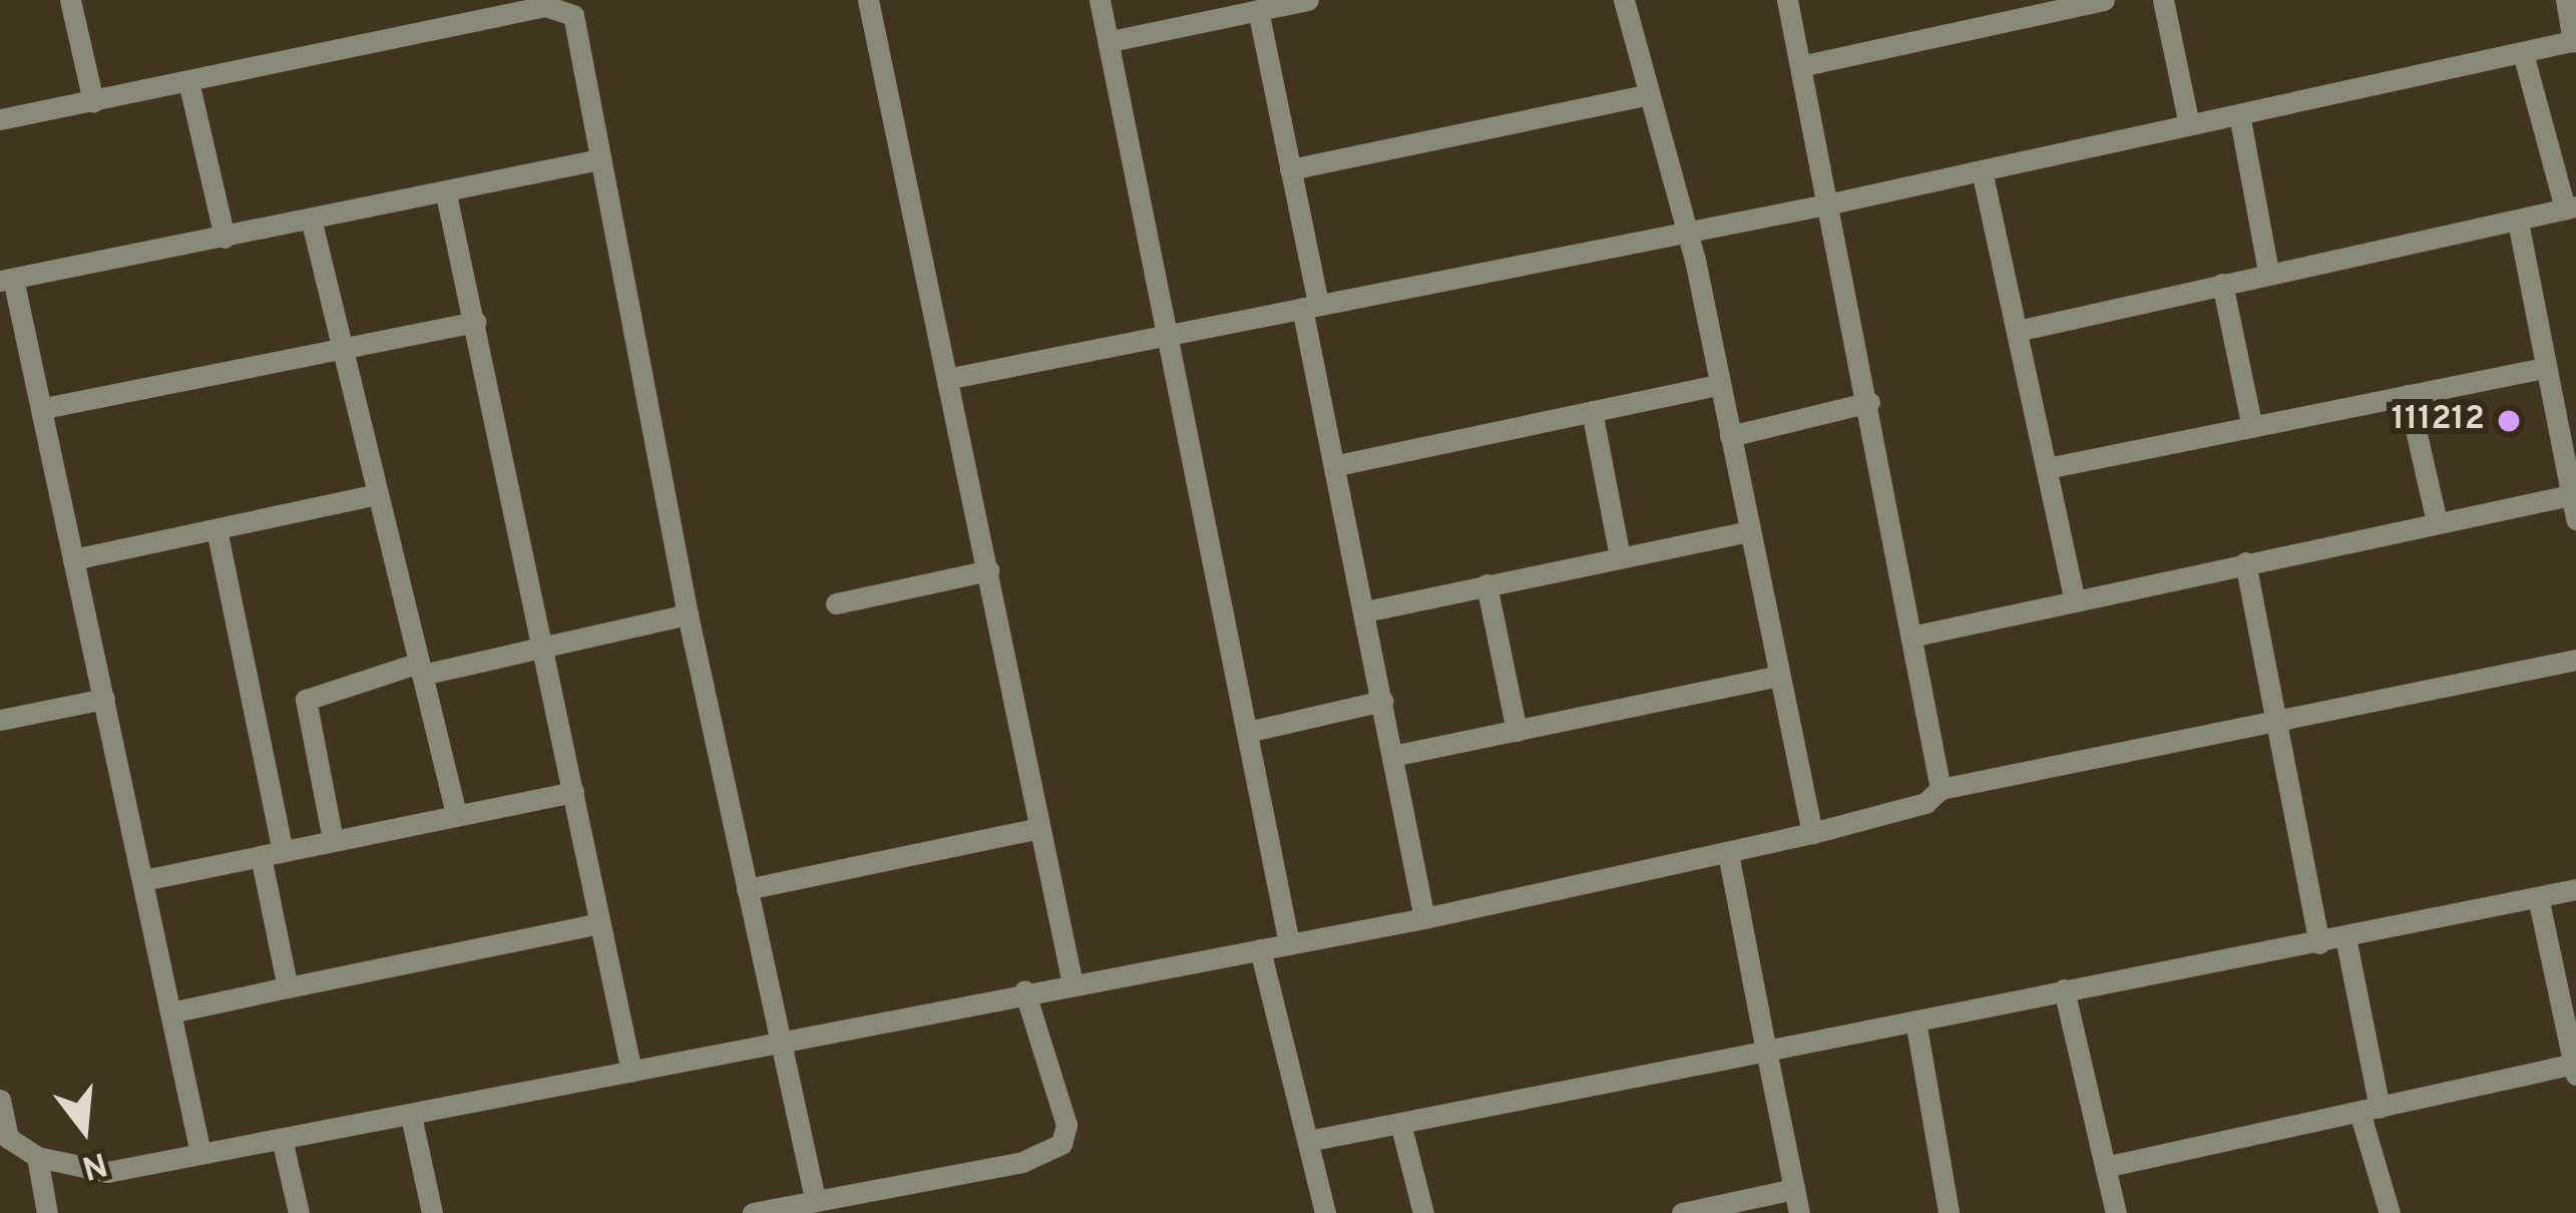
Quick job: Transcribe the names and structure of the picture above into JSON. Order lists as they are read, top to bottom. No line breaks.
{"places":["111212"],"north":"bottom"}
